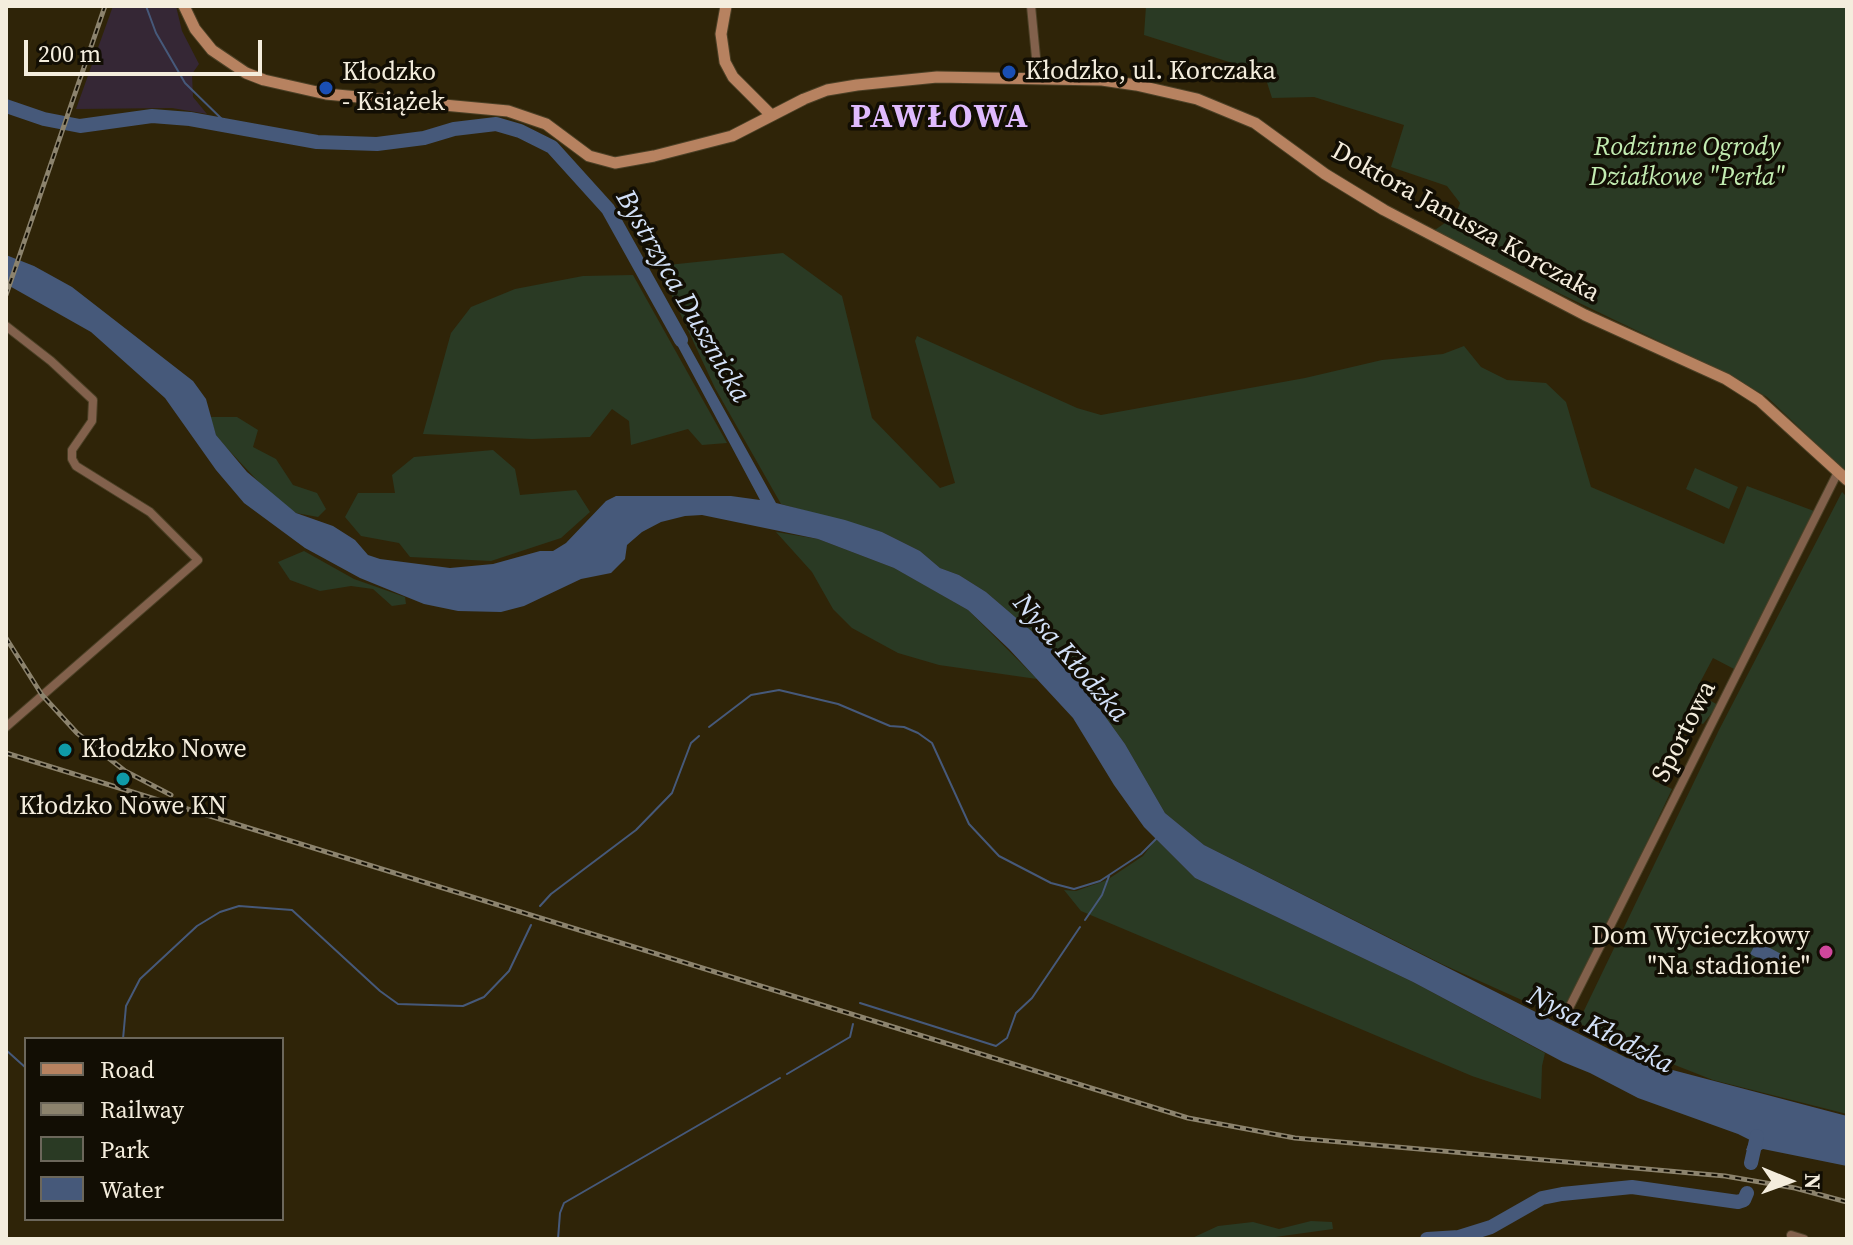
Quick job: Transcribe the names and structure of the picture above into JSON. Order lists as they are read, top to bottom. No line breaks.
{"streets":{"street":["Doktora Janusza Korczaka","Sportowa"]},"crossings":[["Doktora Janusza Korczaka","Sportowa"]],"districts":["PAWŁOWA"],"water":["Bystrzyca Dusznicka","Nysa Kłodzka"],"parks":["Rodzinne Ogrody Działkowe \"Perła\""],"places":["Kłodzko, ul. Korczaka","Kłodzko - Książek","Kłodzko Nowe","Kłodzko Nowe KN","Dom Wycieczkowy \"Na stadionie\""],"legend":["Road","Railway","Park","Water"],"scale_bar":"200 m","north":"right"}
